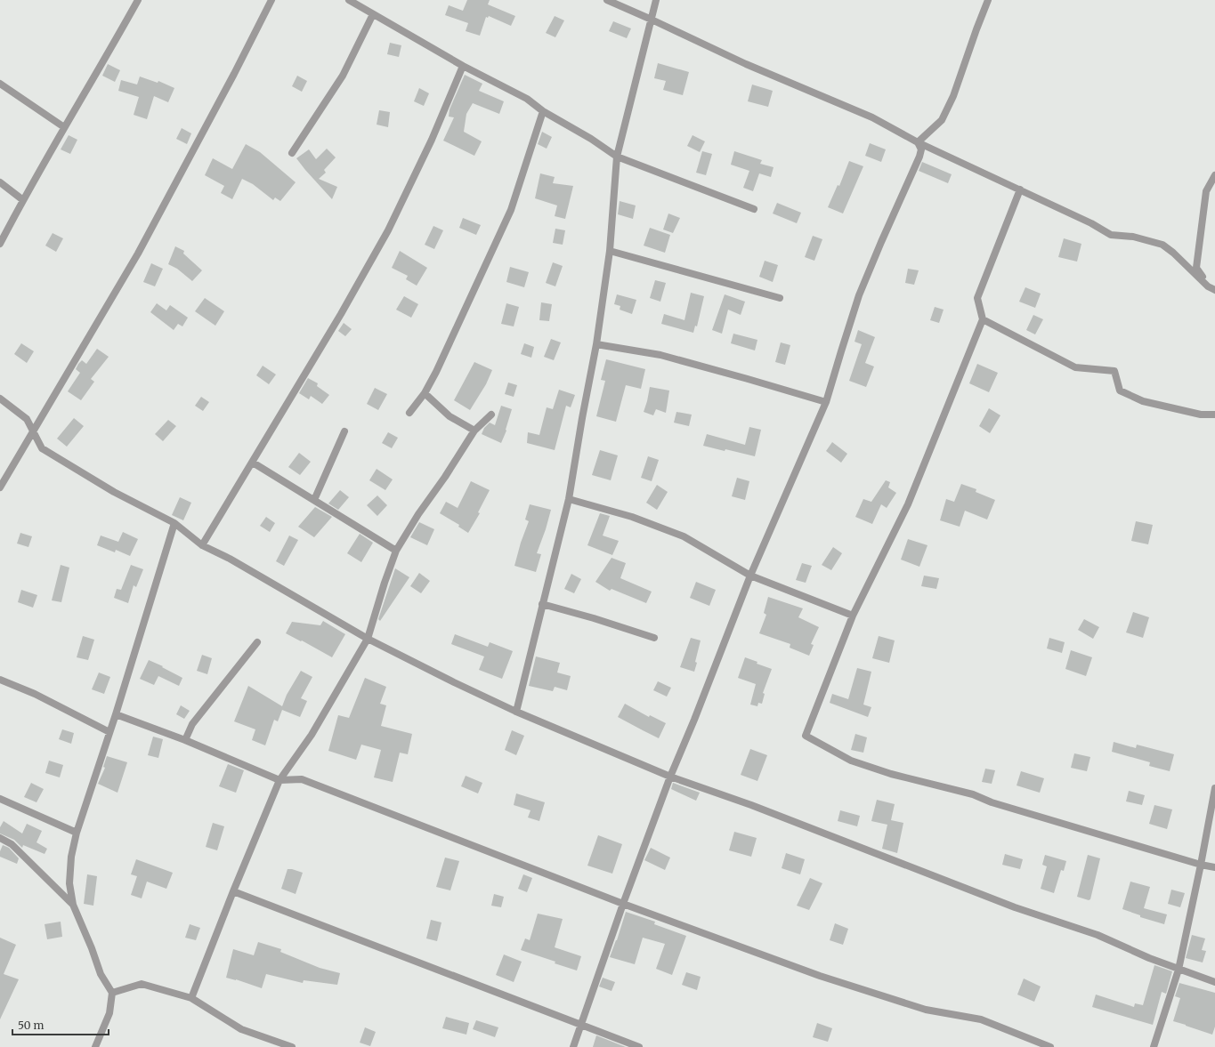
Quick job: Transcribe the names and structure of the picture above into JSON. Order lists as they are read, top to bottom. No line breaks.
{"scale_bar":"50 m"}
